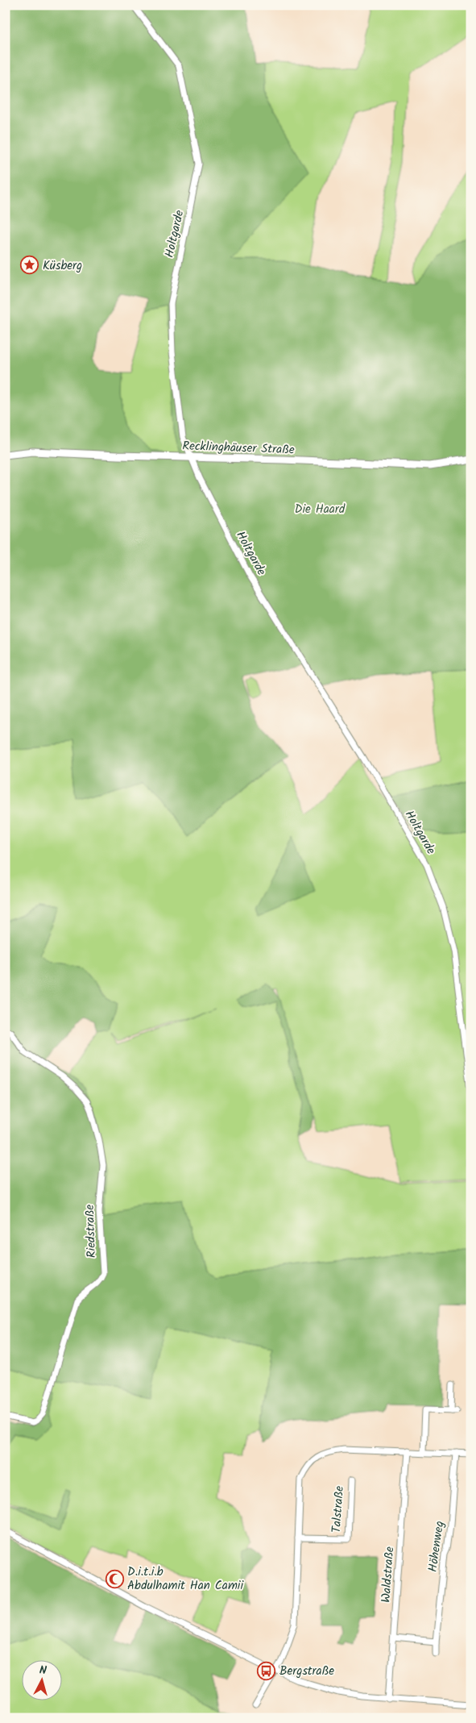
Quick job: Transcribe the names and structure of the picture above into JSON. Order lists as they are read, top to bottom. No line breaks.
{"streets":{"main road":["Recklinghäuser Straße"],"street":["Holtgarde","Riedstraße","Talstraße","Höhenweg","Waldstraße"]},"crossings":[["Holtgarde","Recklinghäuser Straße"]],"parks":["Die Haard"],"places":{"place":["Küsberg"],"mosque":["D.i.t.i.b Abdulhamit Han Camii"],"bus stop":["Bergstraße"]},"north":"top"}
